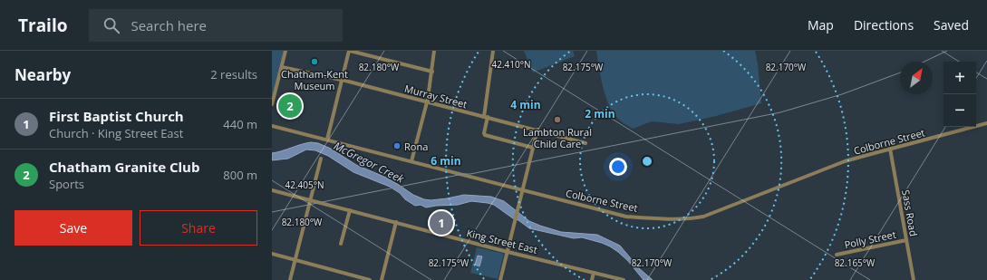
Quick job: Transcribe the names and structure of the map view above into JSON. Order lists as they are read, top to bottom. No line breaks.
{"streets":{"street":["Murray Street","Colborne Street","Sass Road","Polly Street","King Street East"]},"crossings":[["Colborne Street","Sass Road"],["Sass Road","Polly Street"]],"water":["McGregor Creek"],"places":["Chatham-Kent Museum","Lambton Rural Child Care","Rona"],"north":"top right","page":{"header":"Trailo","search":"Search here","nav":["Map","Directions","Saved"],"heading":["Nearby","2 results"],"map_buttons":["+","−"],"pins":["2","1"],"list":[{"mark":"1","name":"First Baptist Church","note":"Church · King Street East","value":"440 m"},{"mark":"2","name":"Chatham Granite Club","note":"Sports","value":"800 m"}],"buttons":["Save","Share"]},"coordinates":["42.410°N","82.180°W","82.175°W","82.170°W","42.405°N","82.165°W"],"rings":["4 min","2 min","6 min"]}
